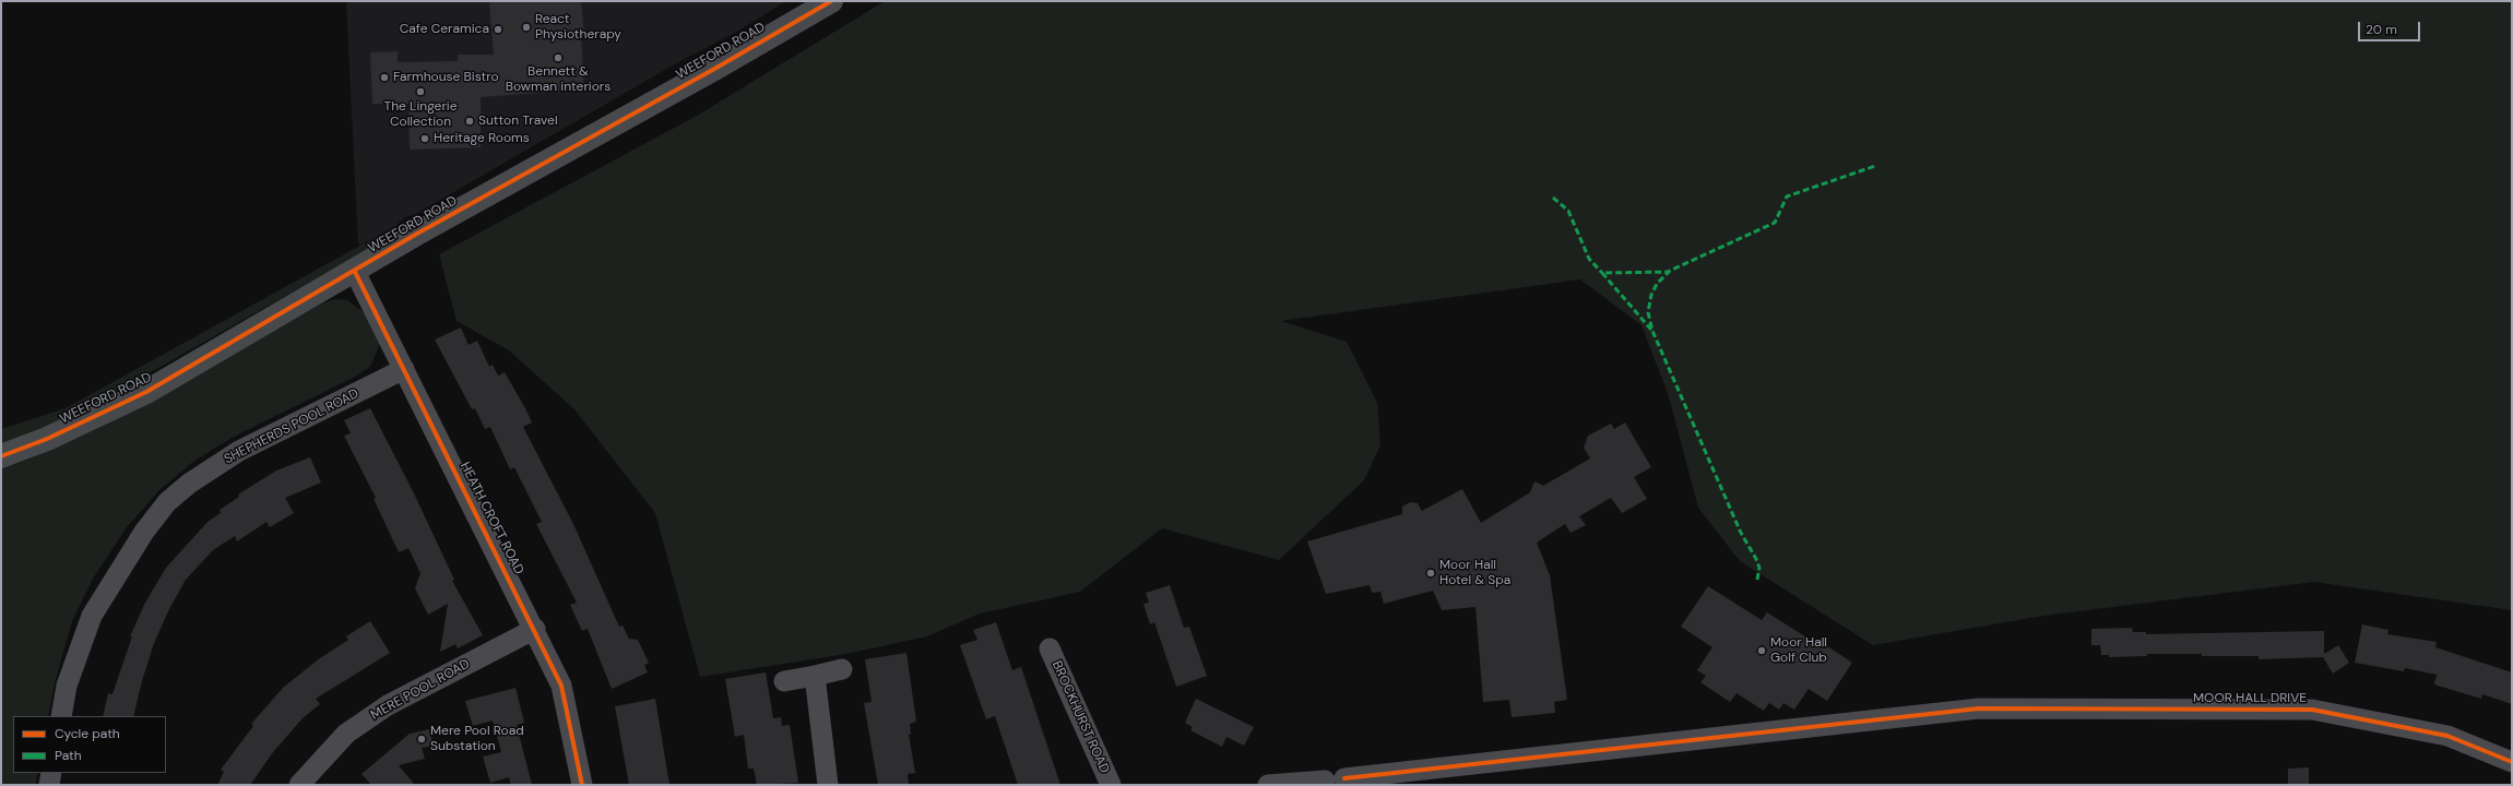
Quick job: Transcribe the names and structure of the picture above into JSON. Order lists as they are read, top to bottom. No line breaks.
{"streets":{"street":["WEEFORD ROAD","SHEPHERDS POOL ROAD","HEATH CROFT ROAD","MERE POOL ROAD","MOOR HALL DRIVE","BROCKHURST ROAD"]},"crossings":[["WEEFORD ROAD","HEATH CROFT ROAD"],["SHEPHERDS POOL ROAD","HEATH CROFT ROAD"],["HEATH CROFT ROAD","MERE POOL ROAD"]],"places":["React Physiotherapy","Cafe Ceramica","Bennett & Bowman interiors","Farmhouse Bistro","The Lingerie Collection","Sutton Travel","Heritage Rooms","Moor Hall Hotel & Spa","Moor Hall Golf Club","Mere Pool Road Substation"],"legend":["Cycle path","Path"],"scale_bar":"20 m"}
